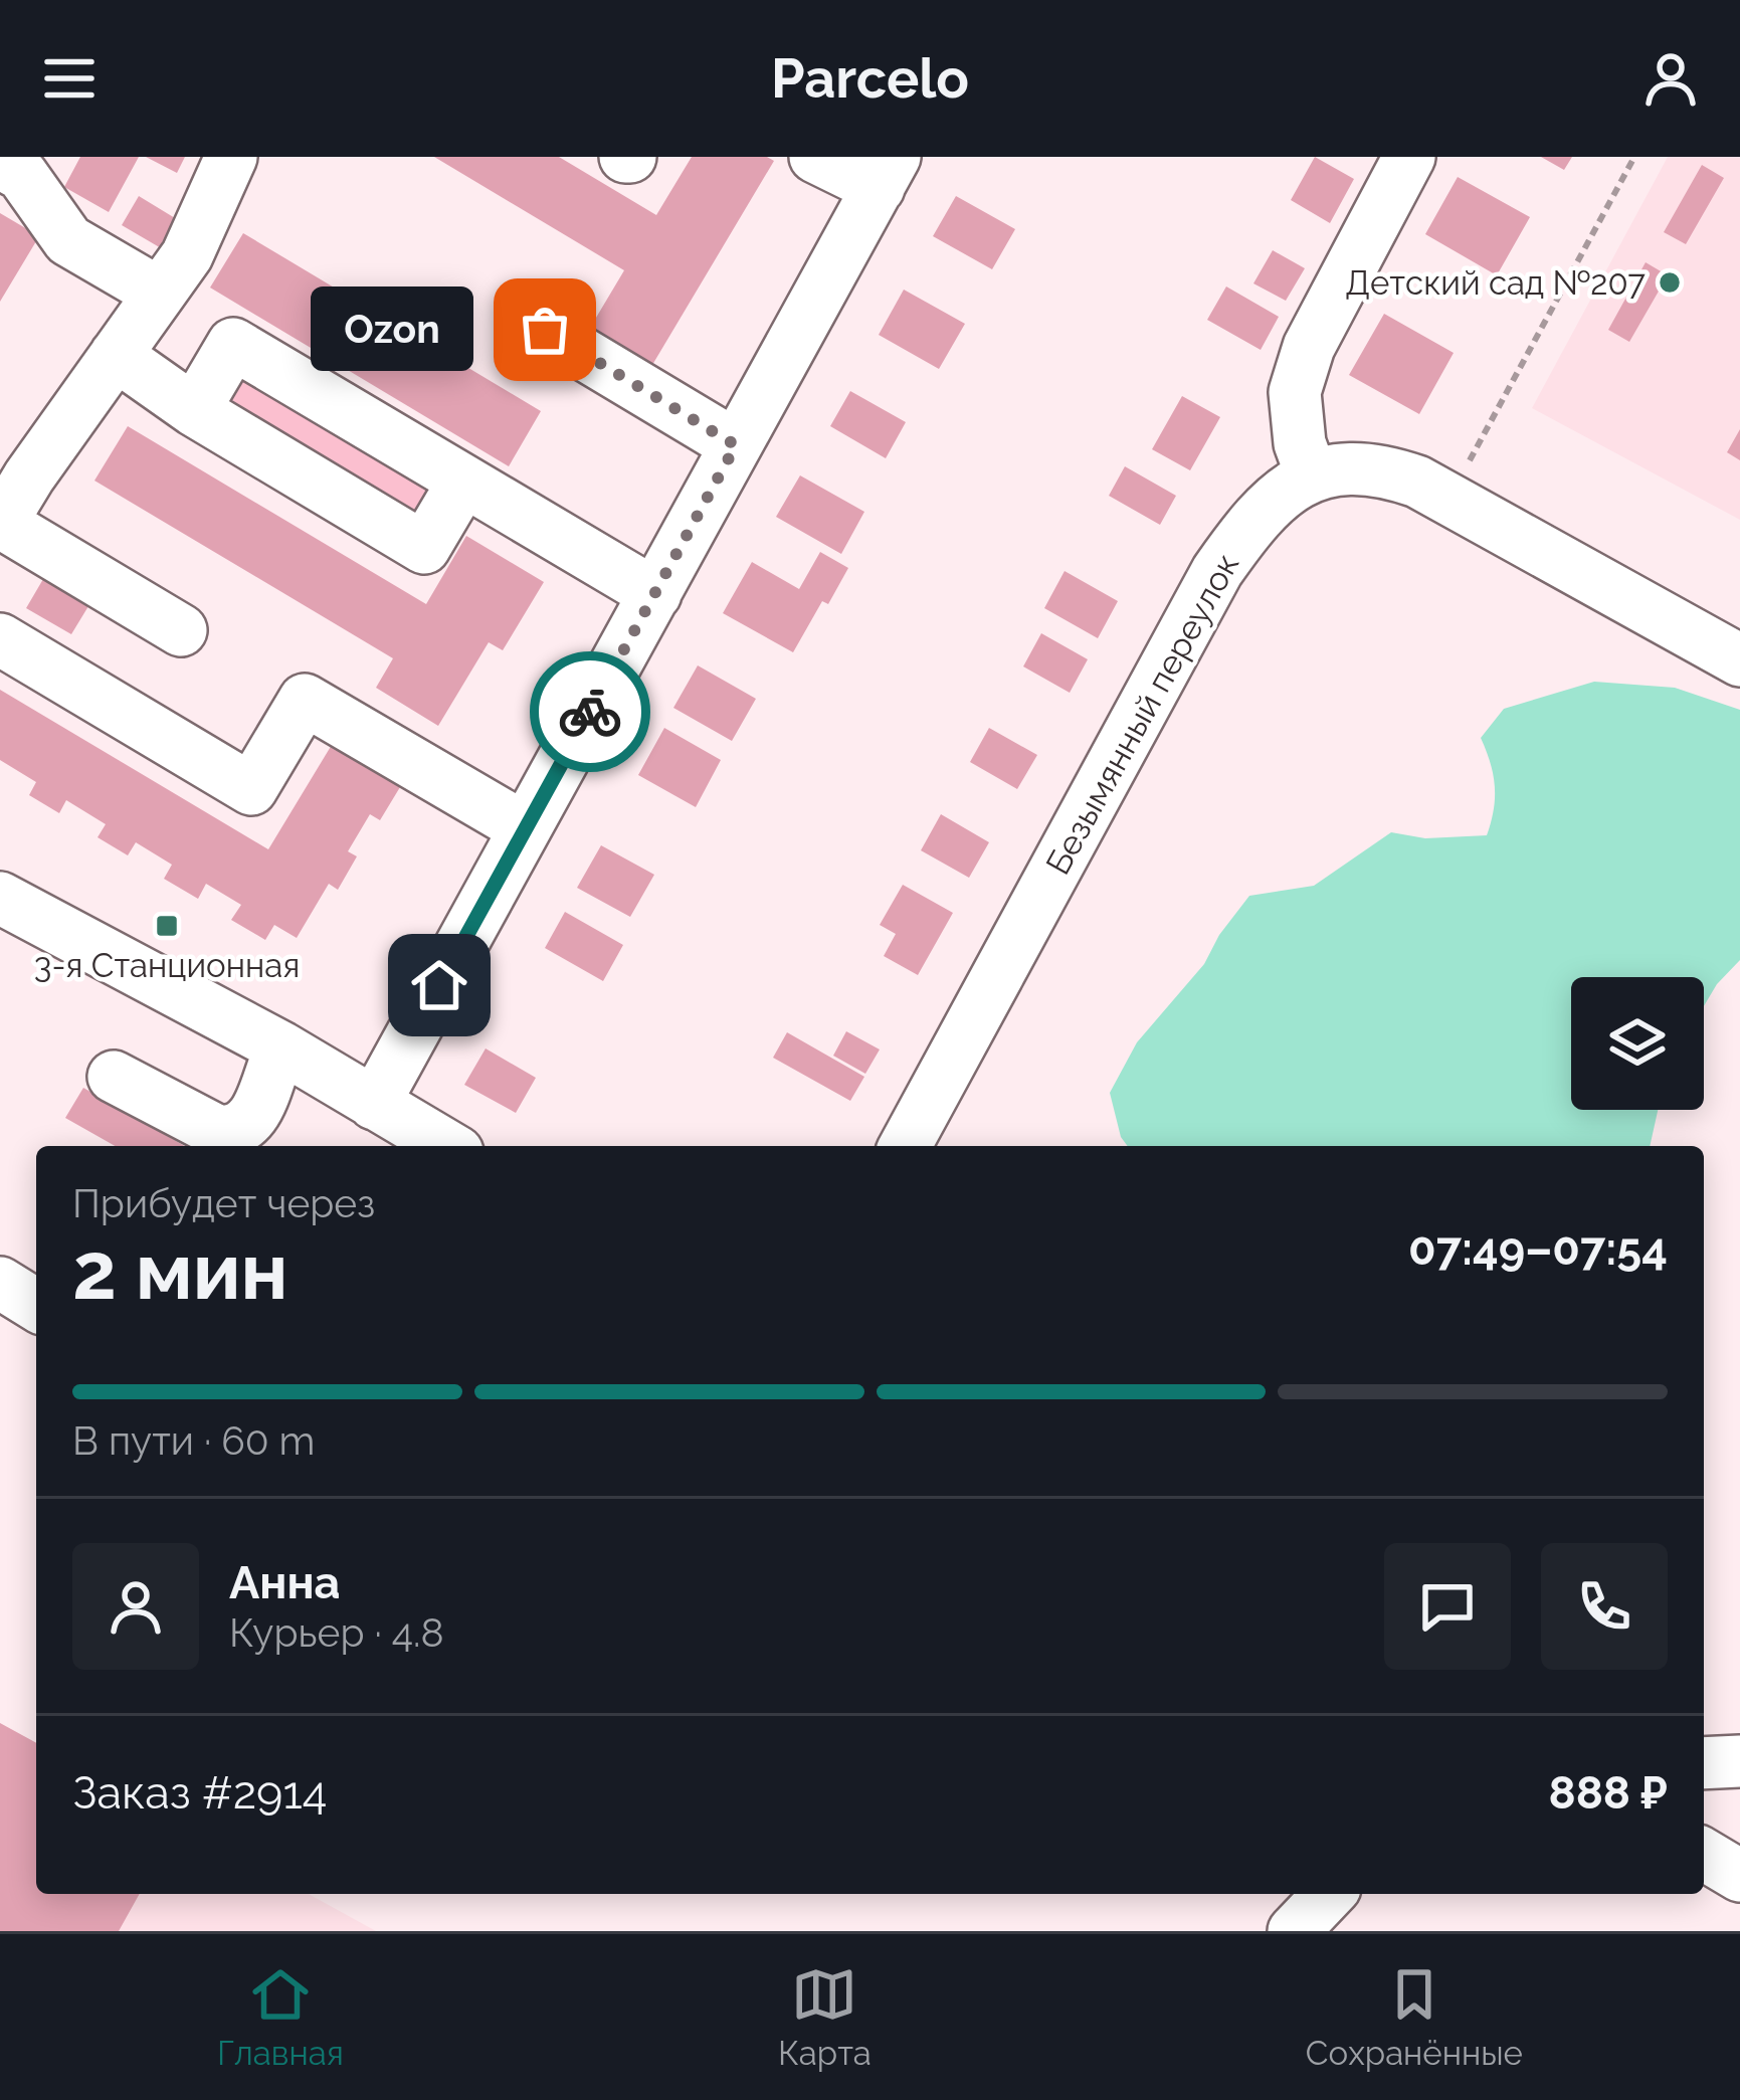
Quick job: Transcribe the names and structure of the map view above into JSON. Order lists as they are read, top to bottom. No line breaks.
{"streets":{"street":["Безымянный переулок"]},"places":{"other":["Детский сад №207","Ozon"],"transit":["3-я Станционная"]},"page":{"header":"Parcelo","bubble":"Ozon","heading":["2 мин","Прибудет через","07:49–07:54"],"panel":["Анна","Курьер · 4.8","Заказ #2914","888 ₽"],"bar":"В пути · 60 m","tabs":["Главная","Карта","Сохранённые"]}}
